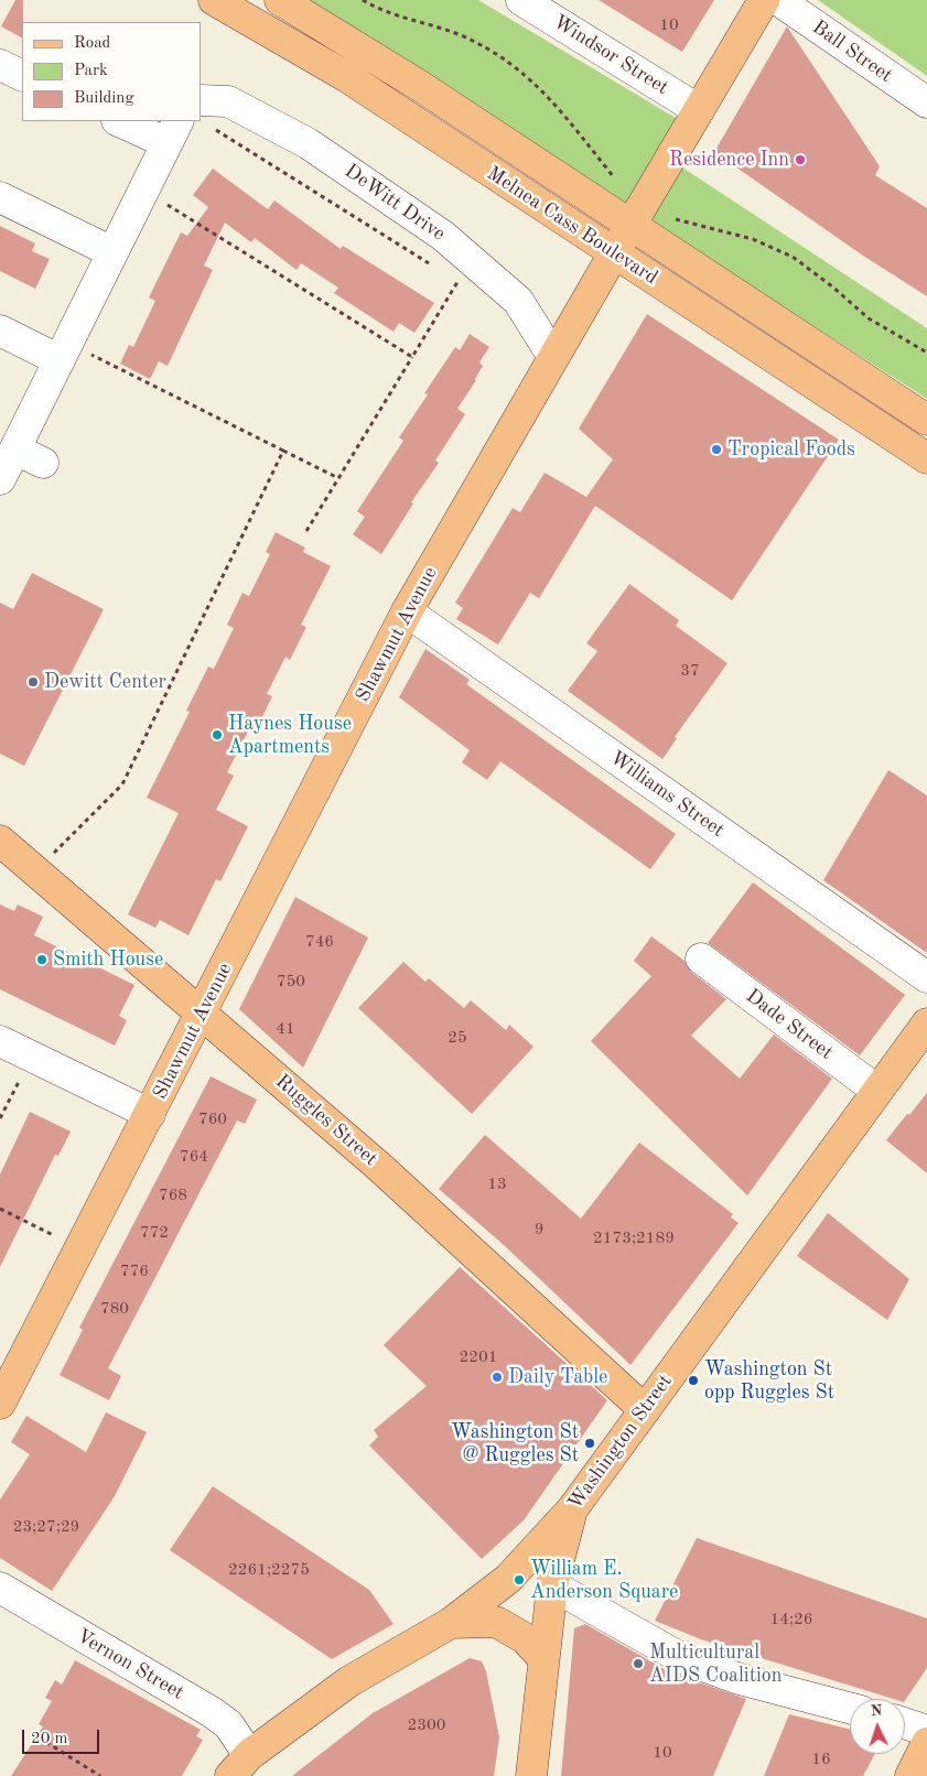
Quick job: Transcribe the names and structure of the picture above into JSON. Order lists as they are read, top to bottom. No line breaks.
{"streets":{"main road":["Melnea Cass Boulevard","Shawmut Avenue","Ruggles Street","Washington Street"],"street":["Ball Street","Windsor Street","DeWitt Drive","Williams Street","Dade Street","Vernon Street"]},"crossings":[["Windsor Street","Shawmut Avenue"],["DeWitt Drive","Shawmut Avenue"],["Melnea Cass Boulevard","Shawmut Avenue"],["Shawmut Avenue","Williams Street"],["Shawmut Avenue","Ruggles Street"],["Dade Street","Washington Street"],["Ruggles Street","Washington Street"],["Washington Street","Vernon Street"]],"places":["Residence Inn","Tropical Foods","Dewitt Center","Haynes House Apartments","Smith House","Daily Table","Washington St opp Ruggles St","Washington St @ Ruggles St","William E. Anderson Square","Multicultural AIDS Coalition"],"house_numbers":["10","37","746","750","41","25","760","764","13","768","9","772","2173;2189","776","780","2201","23;27;29","2261;2275","14;26","2300","10","16"],"legend":["Road","Park","Building"],"scale_bar":"20 m","north":"top"}
